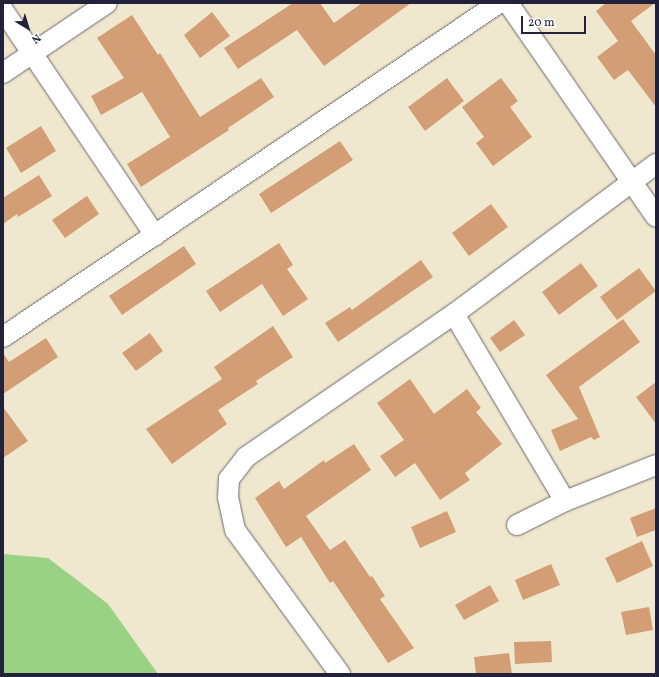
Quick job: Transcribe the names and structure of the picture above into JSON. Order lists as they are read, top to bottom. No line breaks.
{"scale_bar":"20 m","north":"bottom right"}
